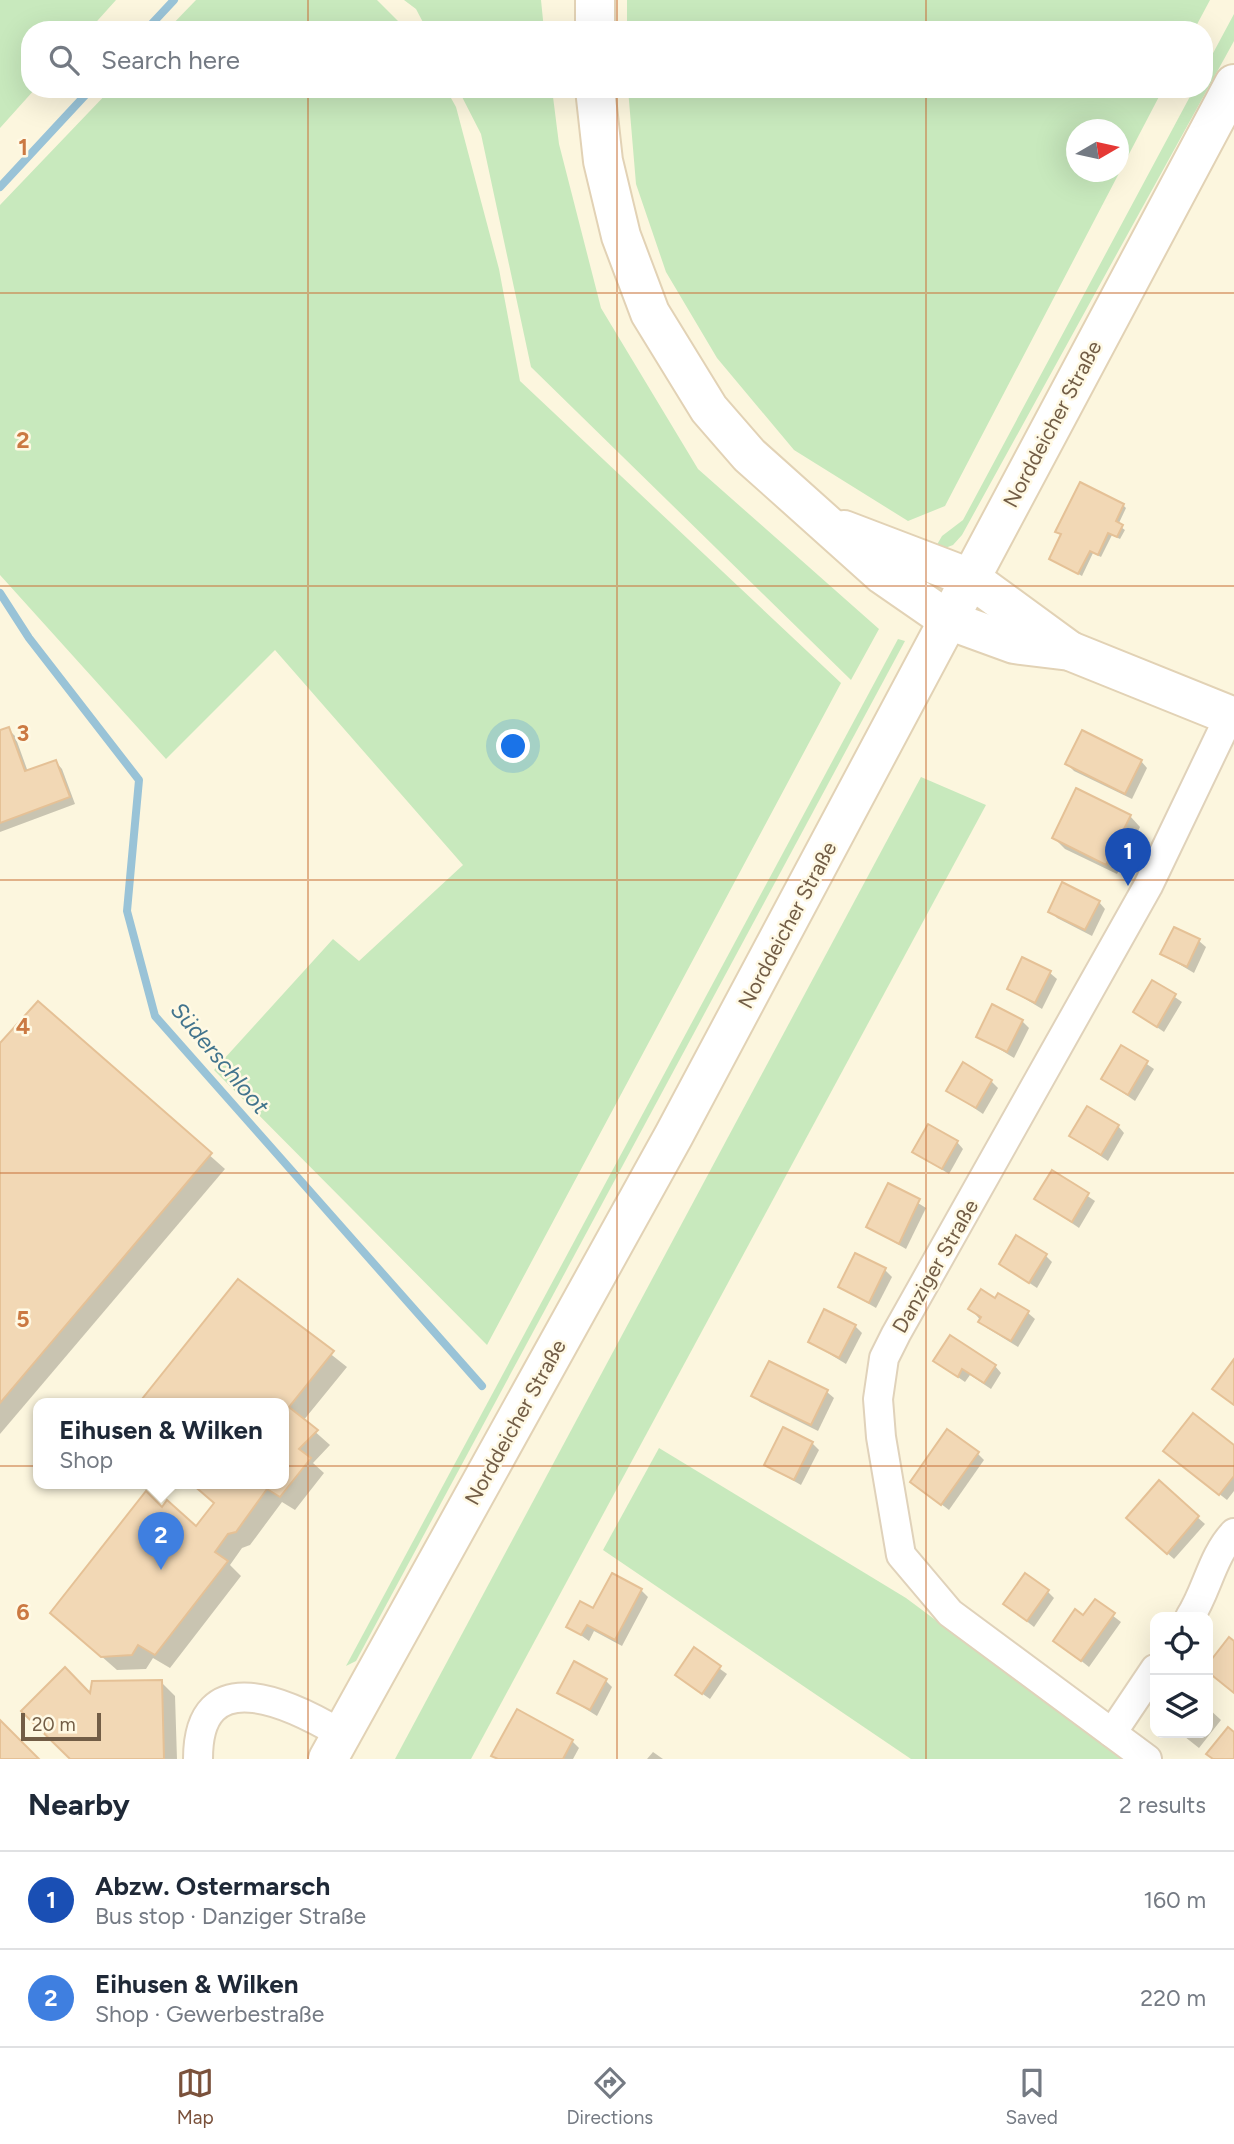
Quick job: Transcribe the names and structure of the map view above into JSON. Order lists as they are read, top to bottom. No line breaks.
{"streets":{"main road":["Norddeicher Straße"],"street":["Danziger Straße"]},"water":["Süderschloot"],"scale_bar":"20 m","north":"right","page":{"search":"Search here","pins":["1","2"],"popup":["Eihusen & Wilken","Shop"],"scale":"20 m","heading":["Nearby","2 results"],"list":[{"mark":"1","name":"Abzw. Ostermarsch","note":"Bus stop · Danziger Straße","value":"160 m"},{"mark":"2","name":"Eihusen & Wilken","note":"Shop · Gewerbestraße","value":"220 m"}],"nav":["Map","Directions","Saved"]},"grid":{"rows":["1","2","3","4","5","6"]}}
